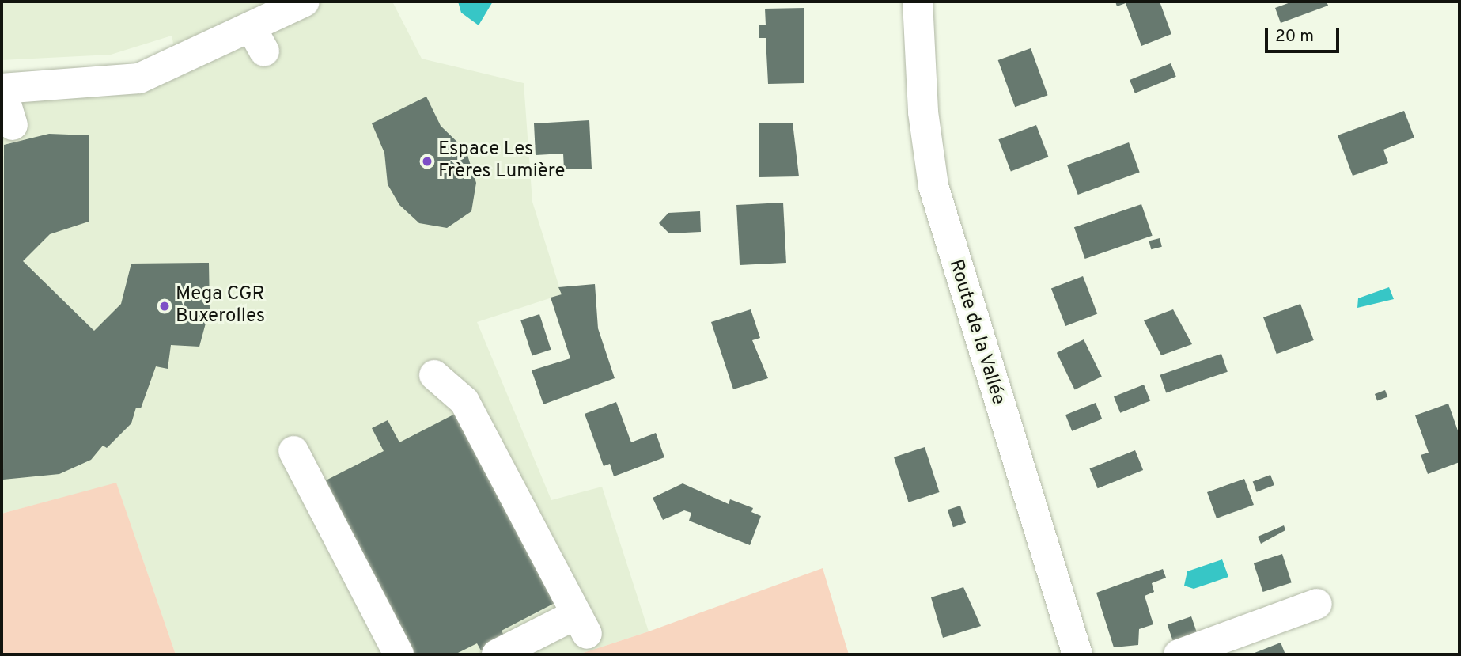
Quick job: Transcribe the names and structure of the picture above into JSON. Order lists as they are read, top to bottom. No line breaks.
{"streets":{"street":["Route de la Vallée"]},"places":["Espace Les Frères Lumière","Mega CGR Buxerolles"],"scale_bar":"20 m"}
